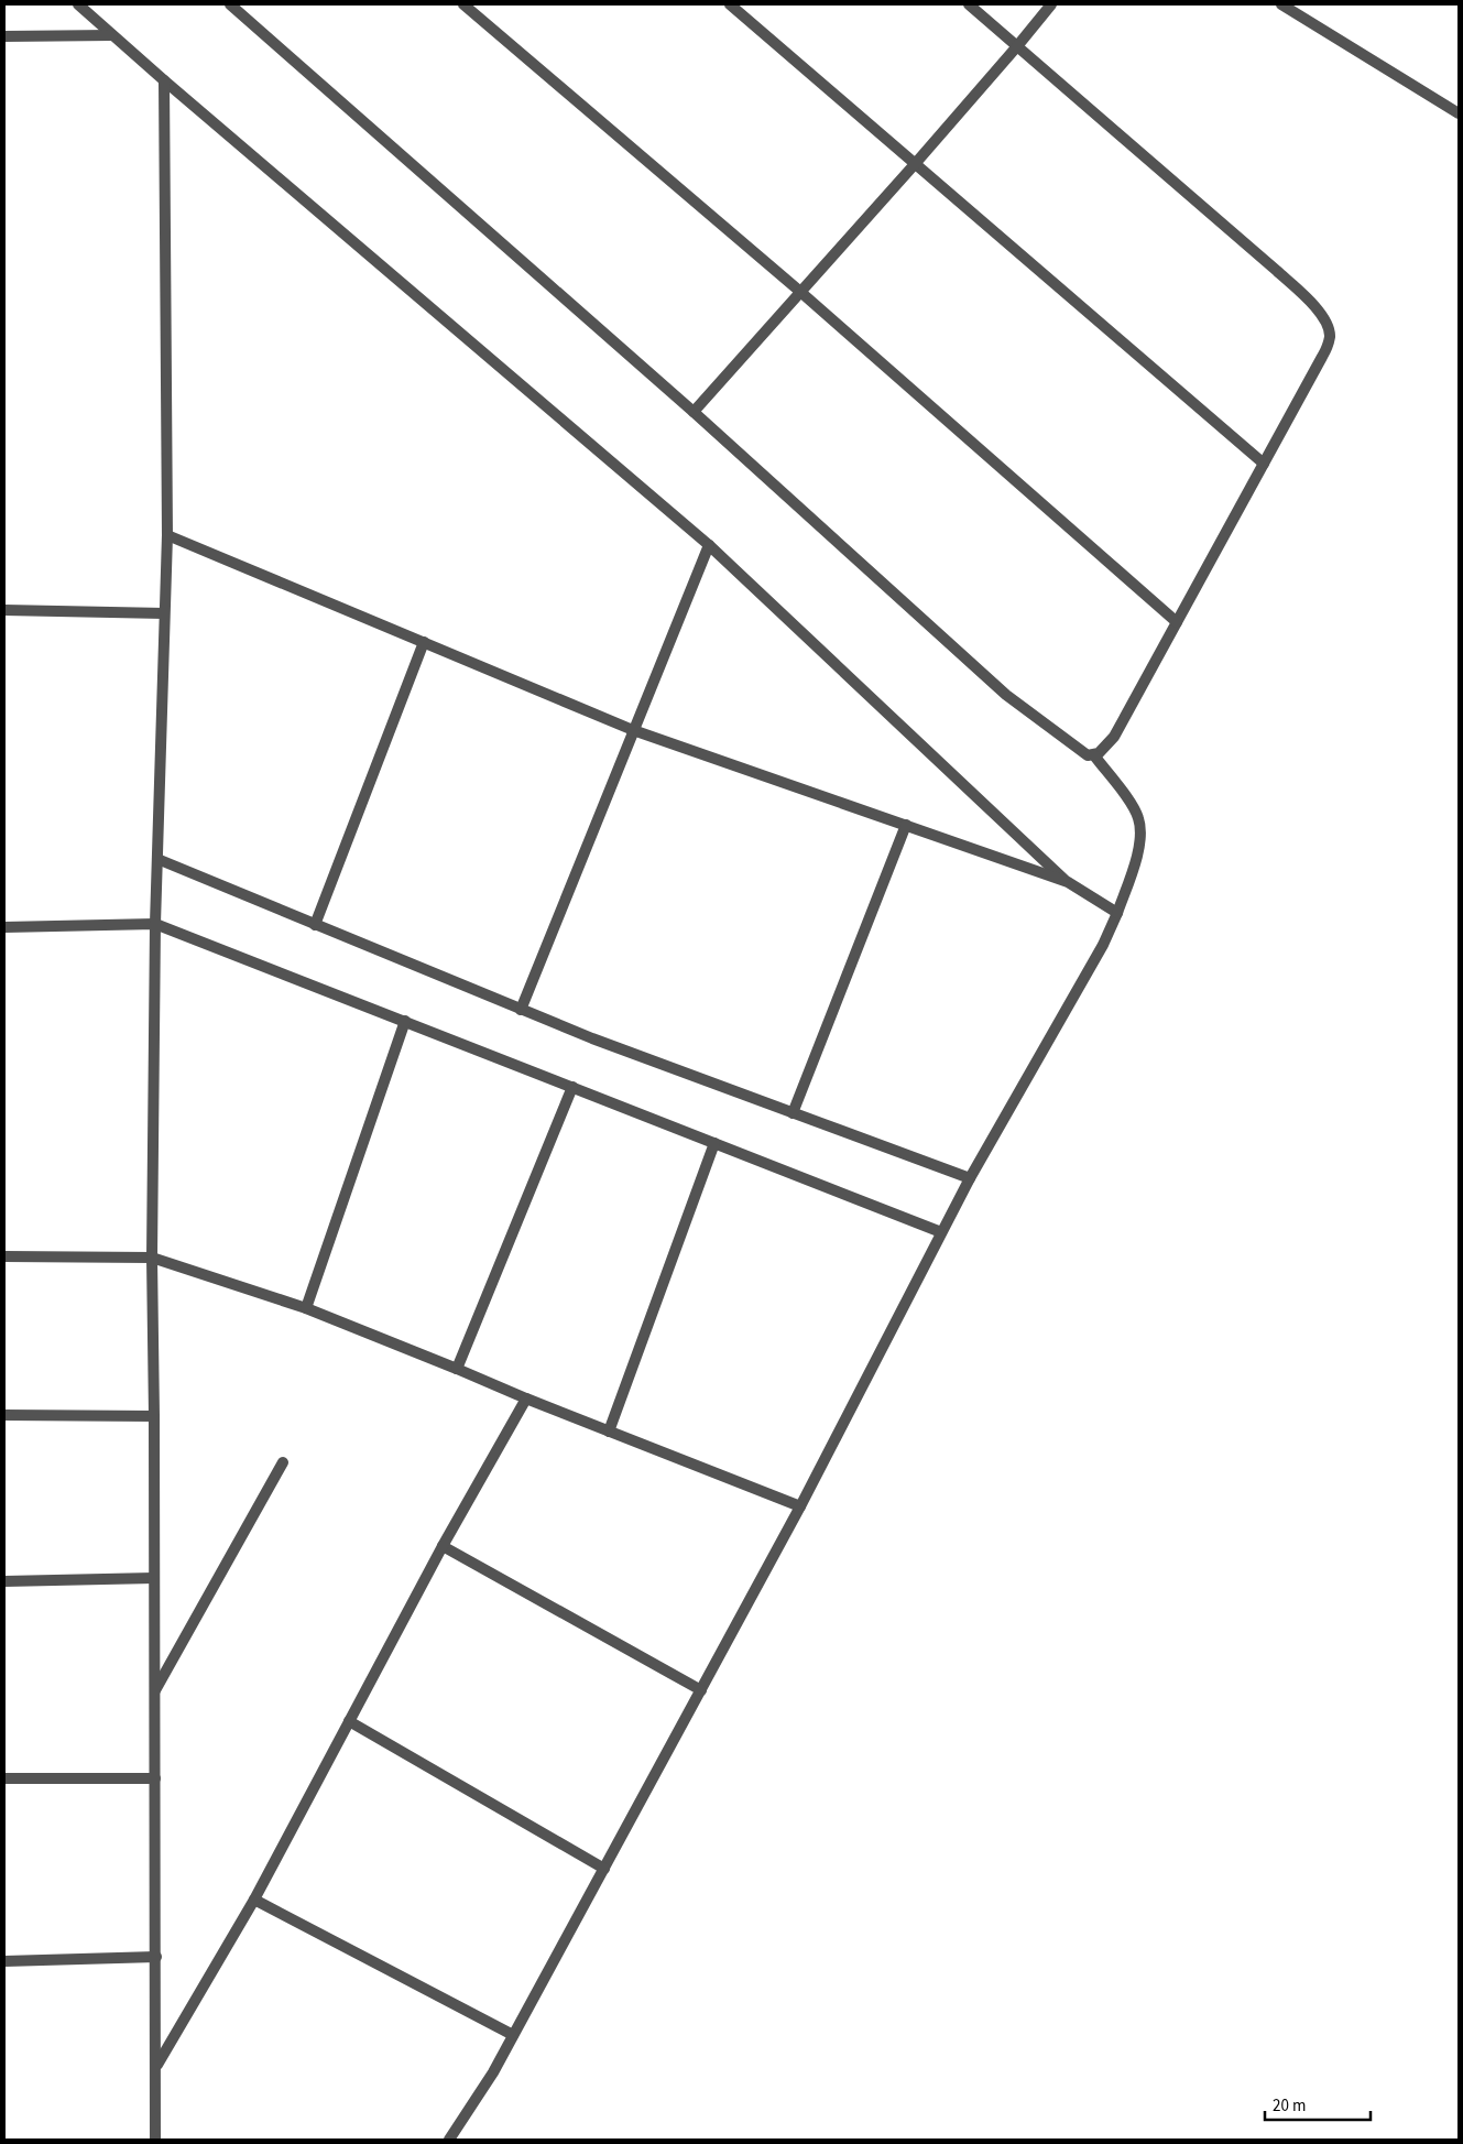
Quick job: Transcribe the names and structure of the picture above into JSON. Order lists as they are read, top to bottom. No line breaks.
{"scale_bar":"20 m"}
